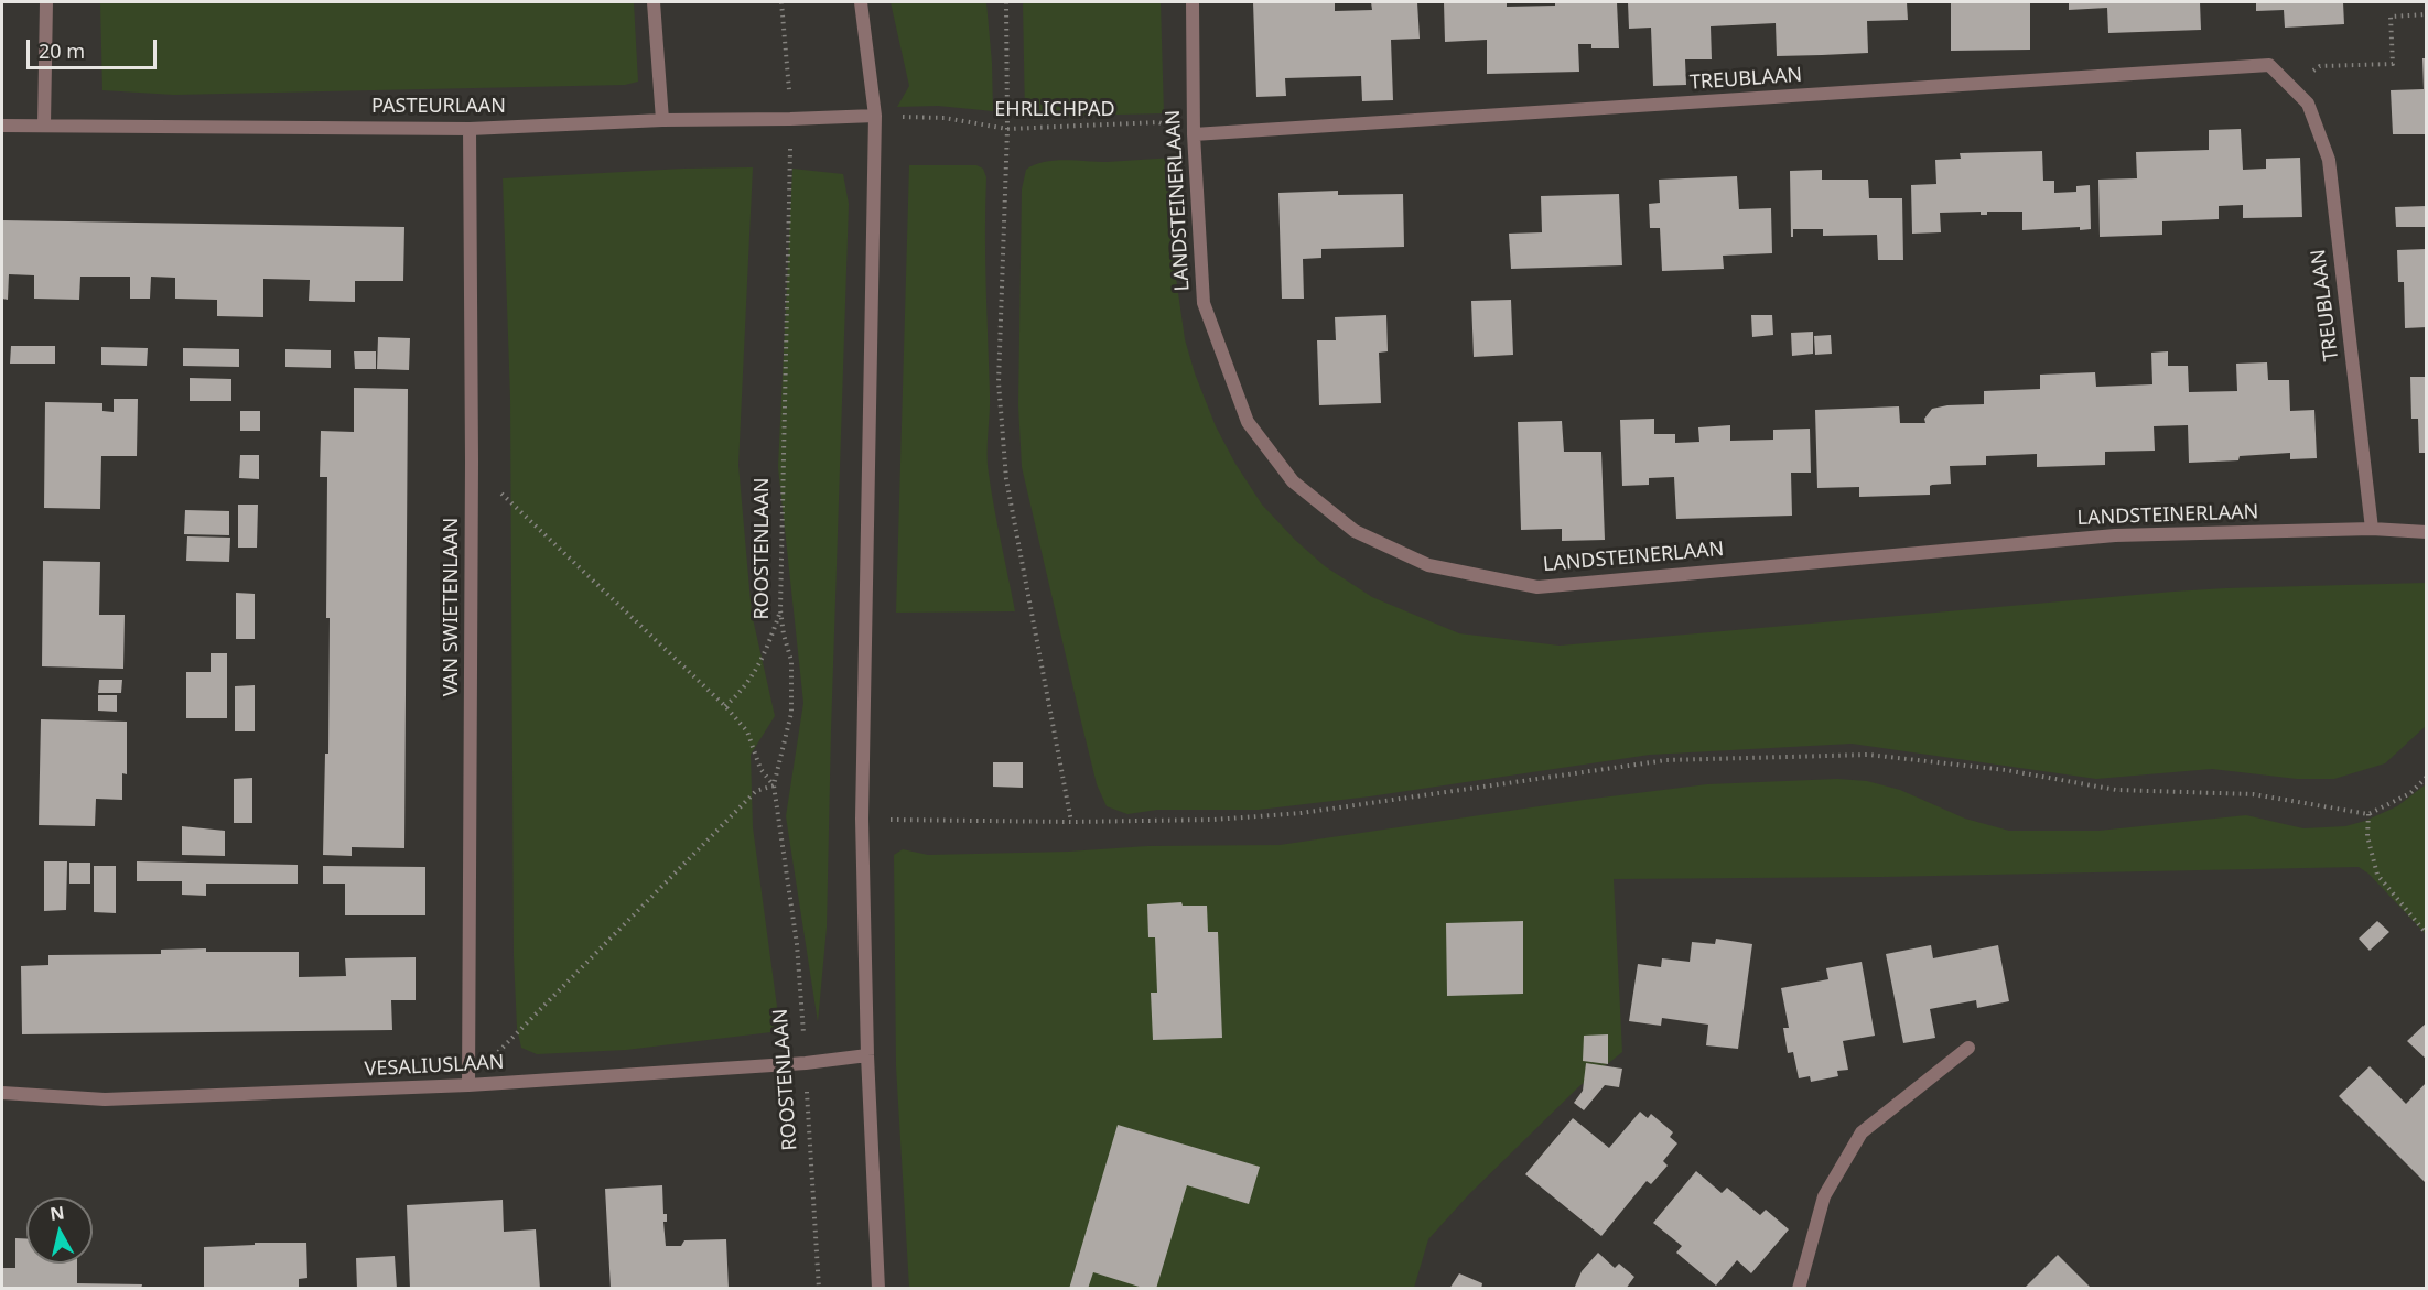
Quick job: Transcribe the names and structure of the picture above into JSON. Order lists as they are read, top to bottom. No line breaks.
{"streets":{"street":["TREUBLAAN","PASTEURLAAN","LANDSTEINERLAAN","VAN SWIETENLAAN","VESALIUSLAAN"],"path":["EHRLICHPAD","ROOSTENLAAN"]},"crossings":[["TREUBLAAN","EHRLICHPAD"],["TREUBLAAN","LANDSTEINERLAAN"],["PASTEURLAAN","EHRLICHPAD"],["PASTEURLAAN","ROOSTENLAAN"],["PASTEURLAAN","VAN SWIETENLAAN"],["EHRLICHPAD","LANDSTEINERLAAN"],["ROOSTENLAAN","VESALIUSLAAN"],["VAN SWIETENLAAN","VESALIUSLAAN"]],"scale_bar":"20 m","north":"top"}
